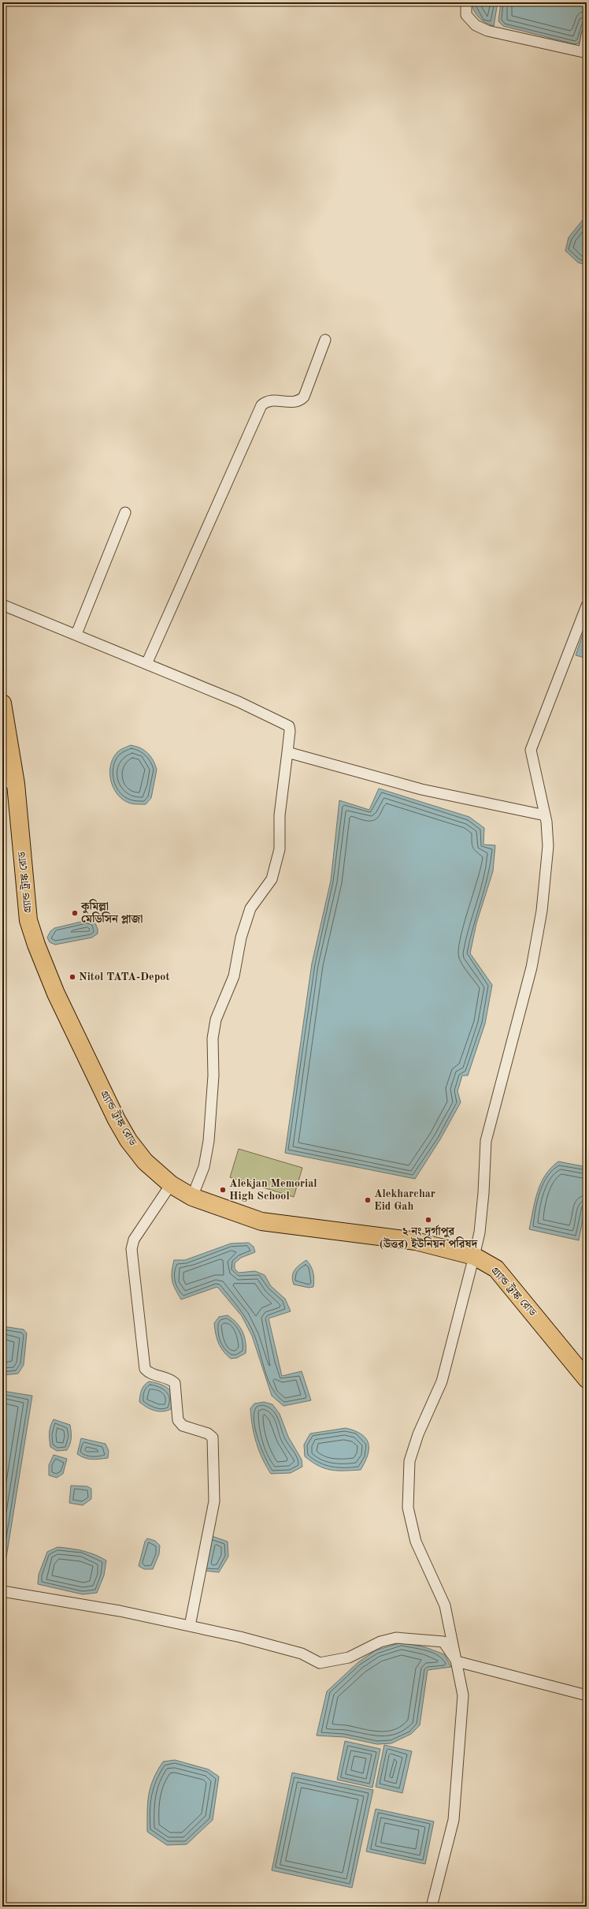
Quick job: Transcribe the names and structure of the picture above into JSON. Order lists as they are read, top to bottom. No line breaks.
{"streets":{"highway":["গ্র্যান্ড ট্রাঙ্ক রোড"]},"places":["কুমিল্লা মেডিসিন প্লাজা","Nitol TATA-Depot","Alekjan Memorial High School","Alekharchar Eid Gah","২ নং দূর্গাপুর (উত্তর) ইউনিয়ন পরিষদ"]}
